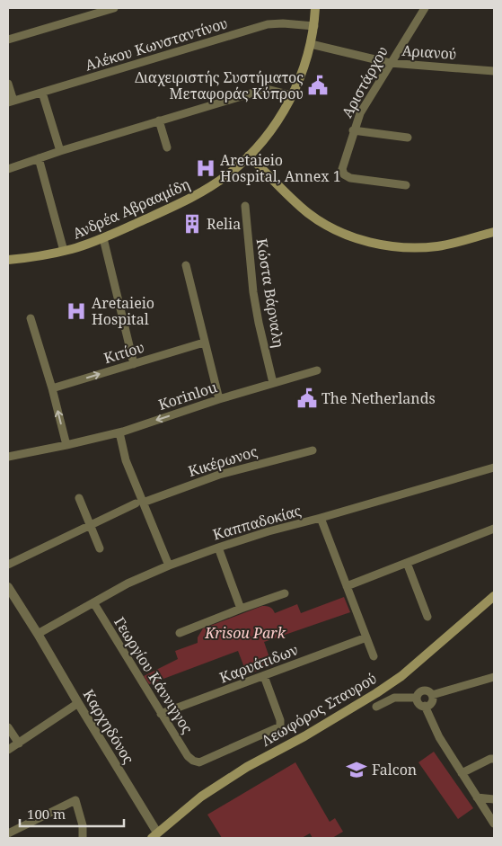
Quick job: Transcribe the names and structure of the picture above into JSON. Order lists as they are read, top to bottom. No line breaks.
{"streets":{"main road":["Ανδρέα Αβρααμίδη","Λεωφόρος Σταυρού"],"street":["Αλέκου Κωνσταντίνου","Αριανού","Αριστάρχου","Κώστα Βάρναλη","Κιτίου","Korinlou","Κικέρωνος","Καππαδοκίας","Καρυάτιδων","Γεωργίου Κάννιγγος","Καρχηδόνος"]},"crossings":[["Αλέκου Κωνσταντίνου","Ανδρέα Αβρααμίδη"],["Αριανού","Αριστάρχου"],["Αριανού","Ανδρέα Αβρααμίδη"],["Κώστα Βάρναλη","Korinlou"],["Καππαδοκίας","Γεωργίου Κάννιγγος"],["Καππαδοκίας","Καρχηδόνος"],["Καρυάτιδων","Γεωργίου Κάννιγγος"],["Λεωφόρος Σταυρού","Καρχηδόνος"]],"one_way":["Κιτίου"],"parks":["Krisou Park"],"places":{"public building":["Διαχειριστής Συστήματος Μεταφοράς Κύπρου","The Netherlands"],"hospital":["Aretaieio Hospital, Annex 1","Aretaieio Hospital"],"building":["Relia"],"school or university":["Falcon"]},"scale_bar":"100 m"}
